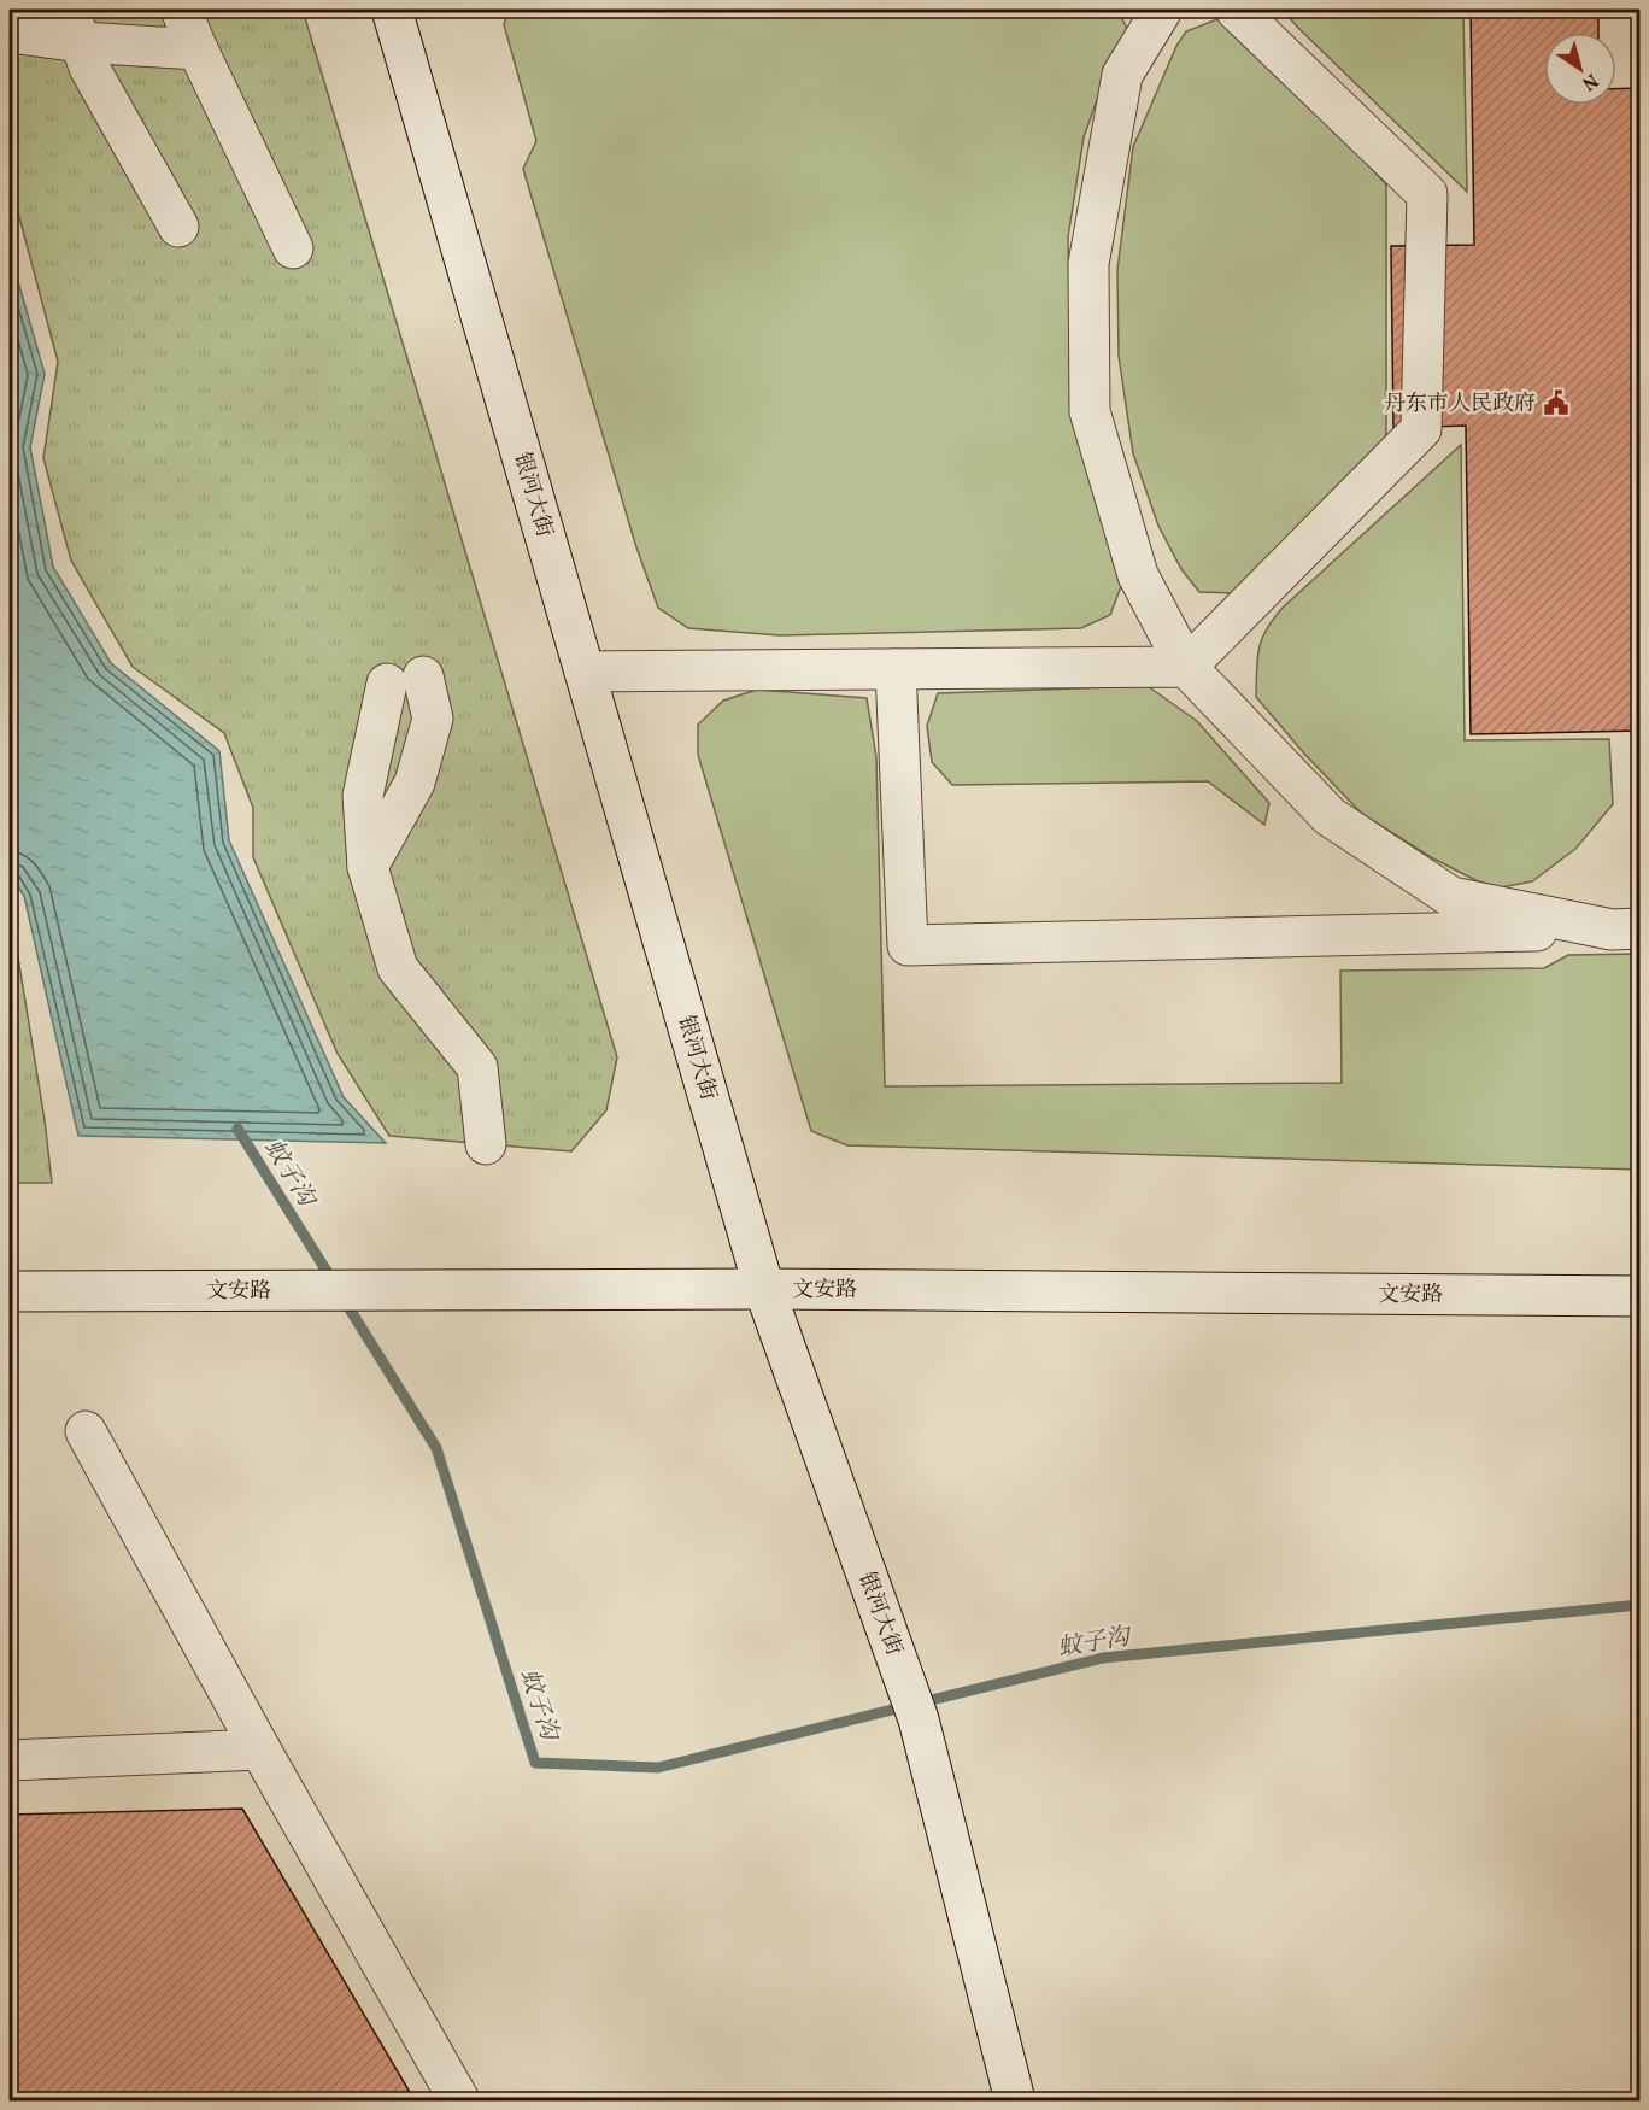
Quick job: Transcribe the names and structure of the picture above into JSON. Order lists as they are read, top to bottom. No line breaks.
{"streets":{"street":["银河大街","文安路"]},"crossings":[["银河大街","文安路"]],"water":["蚊子沟"],"places":{"public building":["丹东市人民政府"]},"north":"bottom right"}
